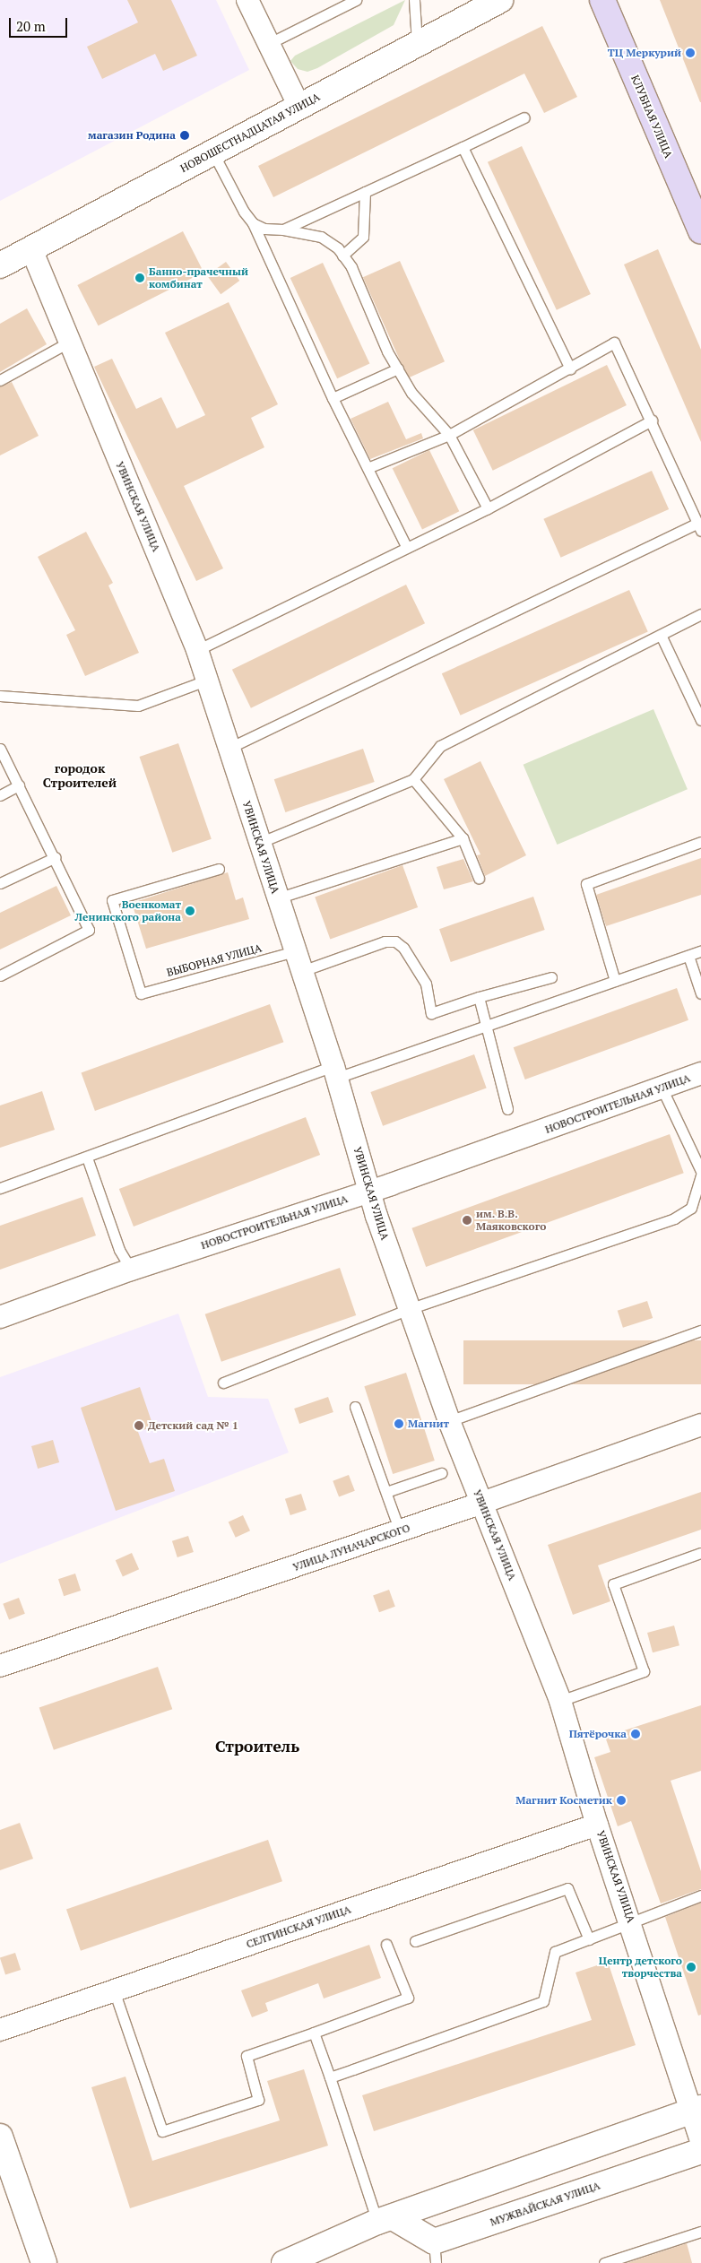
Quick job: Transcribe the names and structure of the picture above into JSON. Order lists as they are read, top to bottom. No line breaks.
{"streets":{"main road":["КЛУБНАЯ УЛИЦА"],"street":["НОВОШЕСТНАДЦАТАЯ УЛИЦА","УВИНСКАЯ УЛИЦА","НОВОСТРОИТЕЛЬНАЯ УЛИЦА","УЛИЦА ЛУНАЧАРСКОГО","СЕЛТИНСКАЯ УЛИЦА","МУЖВАЙСКАЯ УЛИЦА"],"lane":["ВЫБОРНАЯ УЛИЦА"]},"crossings":[["НОВОШЕСТНАДЦАТАЯ УЛИЦА","УВИНСКАЯ УЛИЦА"],["УВИНСКАЯ УЛИЦА","ВЫБОРНАЯ УЛИЦА"],["УВИНСКАЯ УЛИЦА","НОВОСТРОИТЕЛЬНАЯ УЛИЦА"],["УВИНСКАЯ УЛИЦА","УЛИЦА ЛУНАЧАРСКОГО"],["УВИНСКАЯ УЛИЦА","СЕЛТИНСКАЯ УЛИЦА"]],"districts":["городок Строителей","Строитель"],"places":["ТЦ Меркурий","магазин Родина","Банно-прачечный комбинат","Военкомат Ленинского района","им. В.В. Маяковского","Магнит","Детский сад № 1","Пятёрочка","Магнит Косметик","Центр детского творчества"],"scale_bar":"20 m"}
